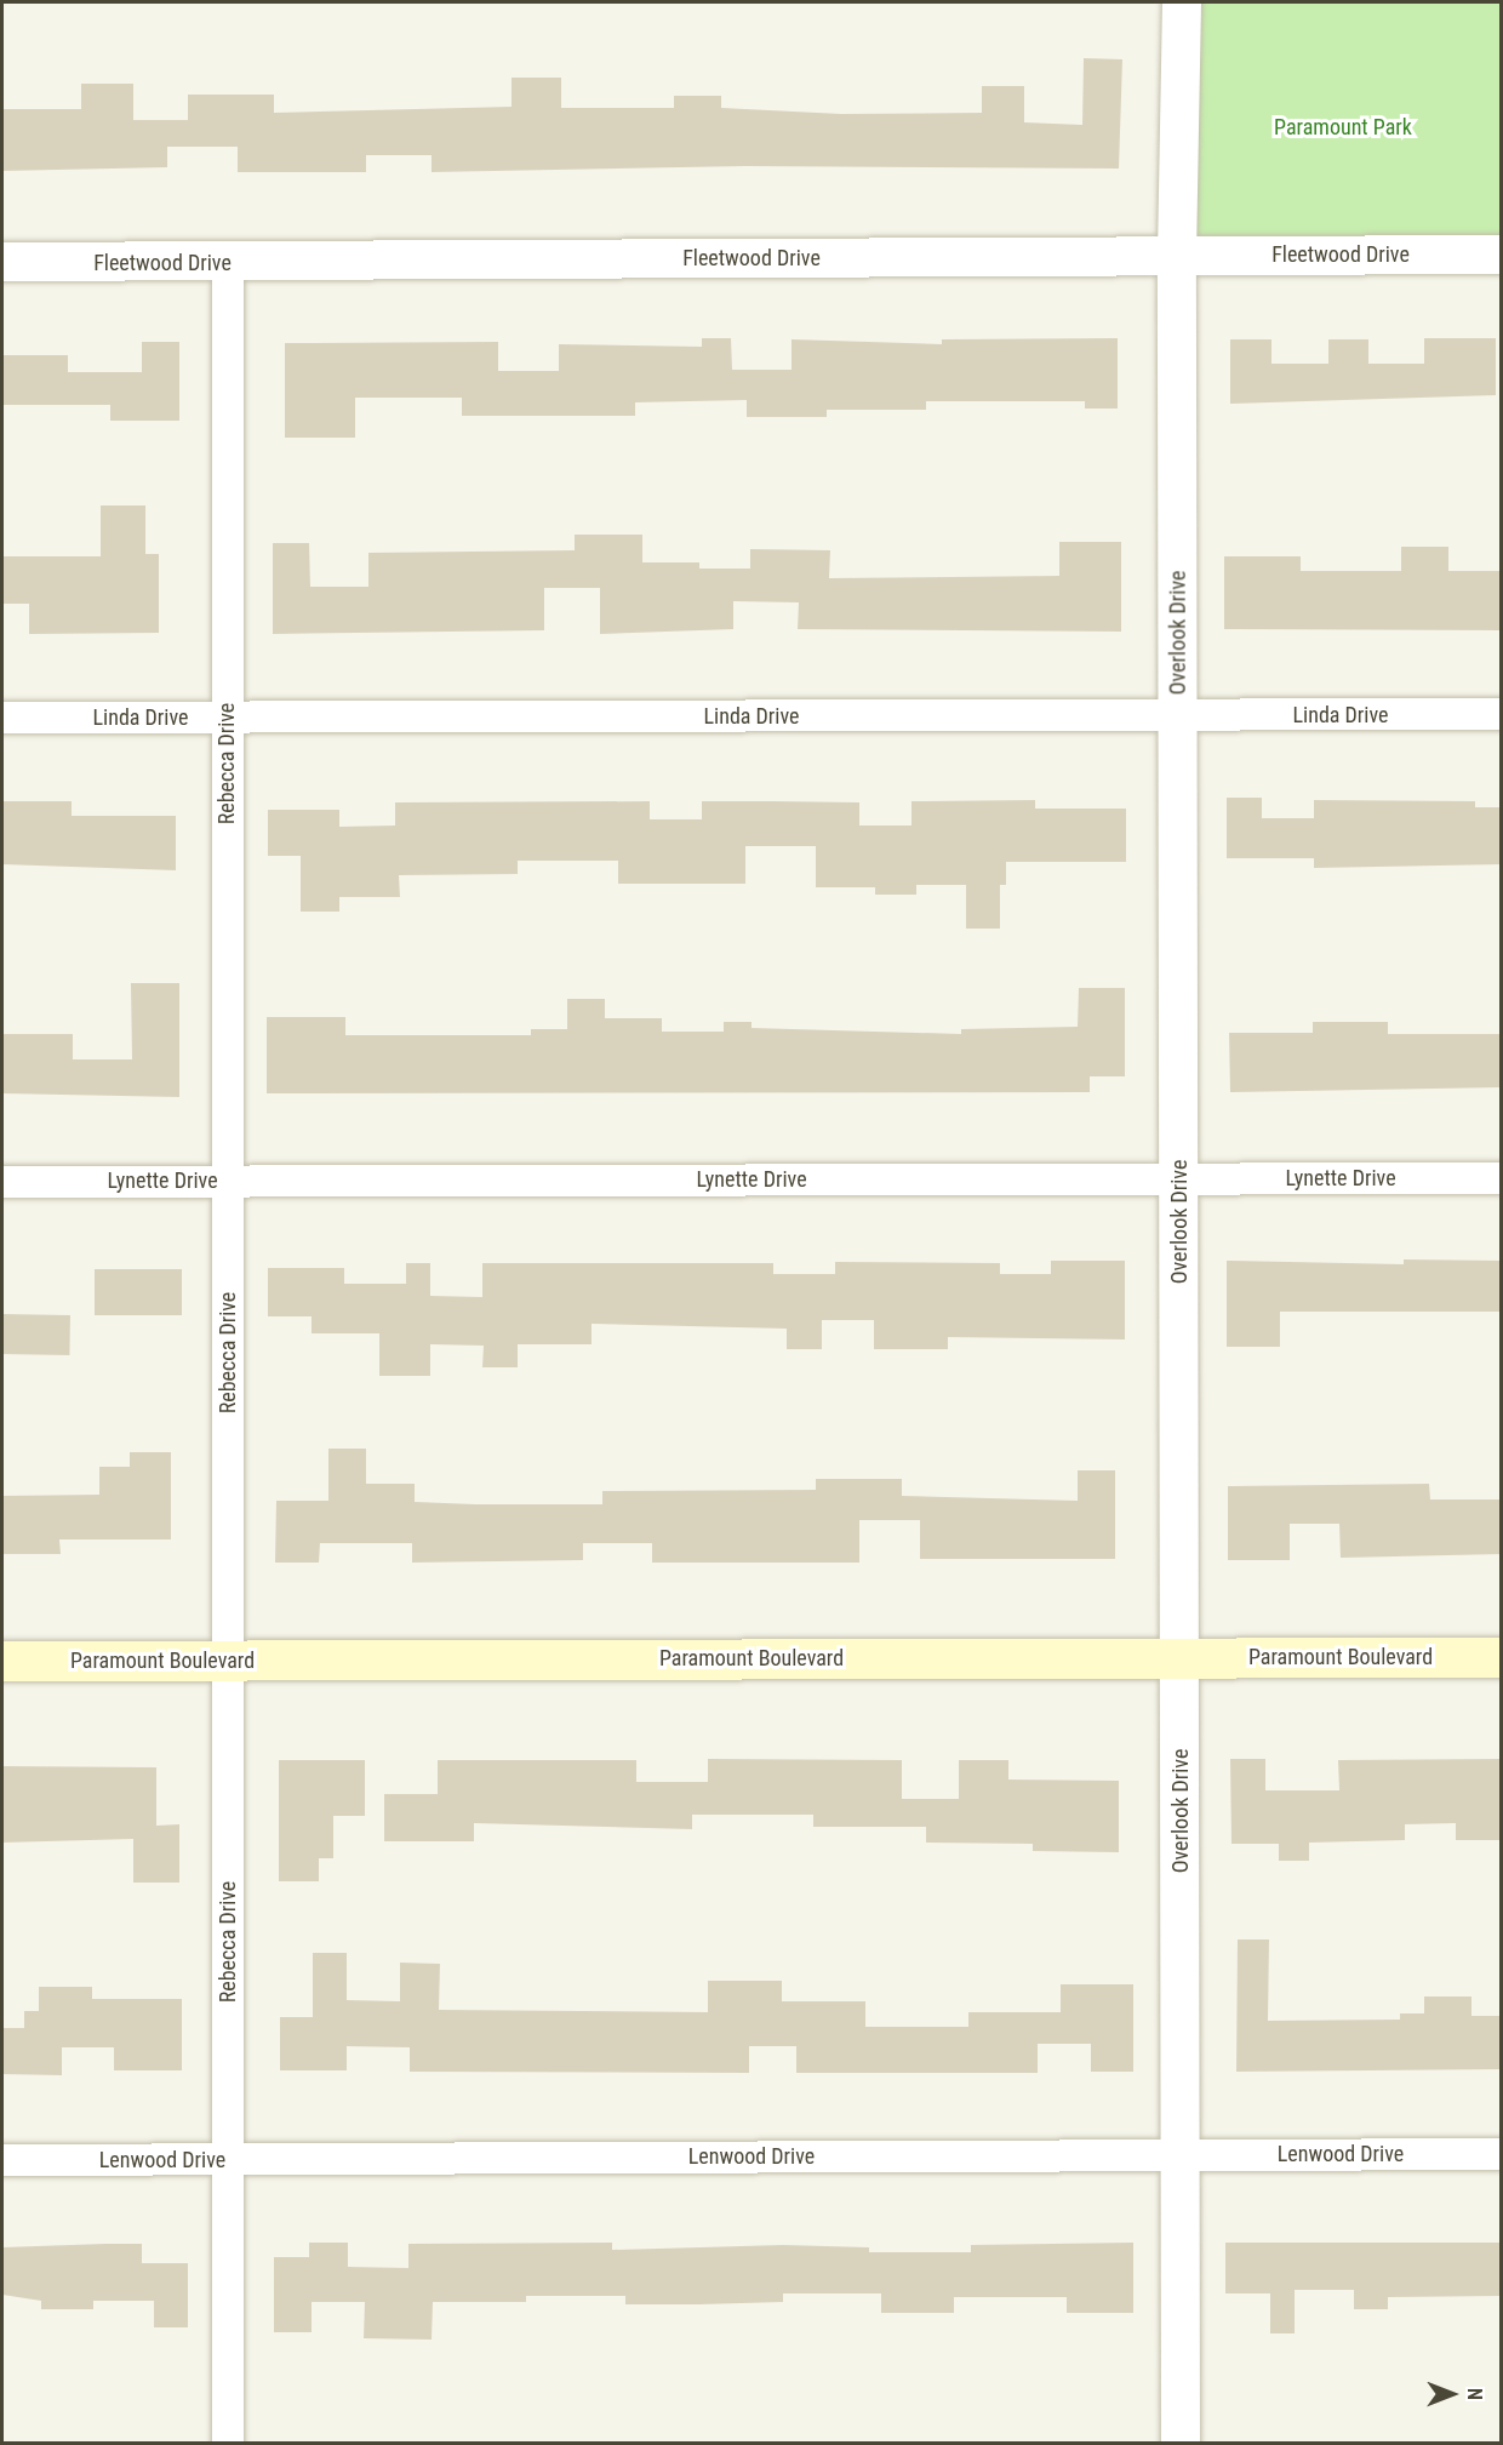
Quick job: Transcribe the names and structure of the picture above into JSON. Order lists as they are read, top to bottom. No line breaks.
{"streets":{"main road":["Paramount Boulevard"],"street":["Fleetwood Drive","Overlook Drive","Linda Drive","Rebecca Drive","Lynette Drive","Lenwood Drive"]},"crossings":[["Fleetwood Drive","Overlook Drive"],["Fleetwood Drive","Rebecca Drive"],["Overlook Drive","Linda Drive"],["Overlook Drive","Lynette Drive"],["Overlook Drive","Paramount Boulevard"],["Overlook Drive","Lenwood Drive"],["Linda Drive","Rebecca Drive"],["Rebecca Drive","Lynette Drive"],["Rebecca Drive","Paramount Boulevard"],["Rebecca Drive","Lenwood Drive"]],"parks":["Paramount Park"],"north":"right"}
